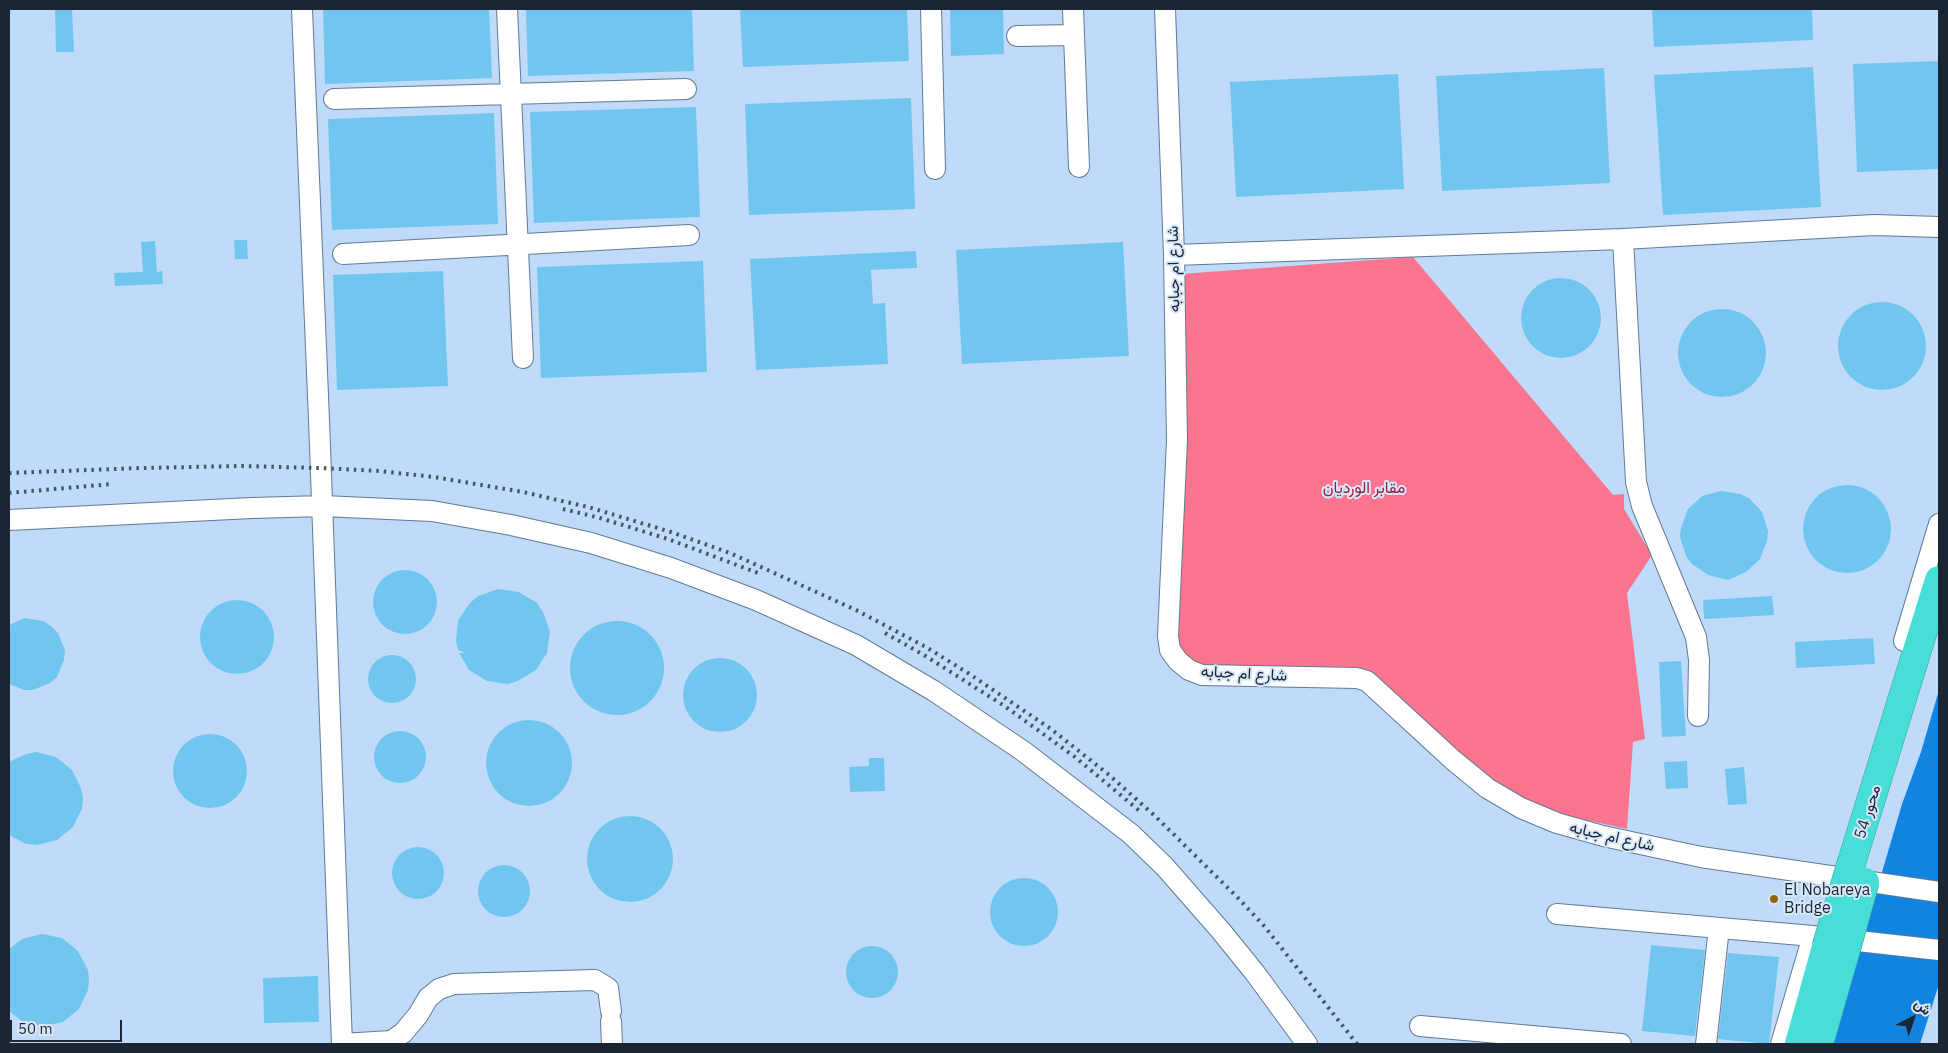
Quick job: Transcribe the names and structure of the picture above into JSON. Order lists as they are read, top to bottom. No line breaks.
{"streets":{"highway":["محور 54"],"street":["شارع ام جبابه"]},"crossings":[["شارع ام جبابه","محور 54"]],"parks":["مقابر الورديان"],"places":["El Nobareya Bridge"],"scale_bar":"50 m","north":"top right"}
